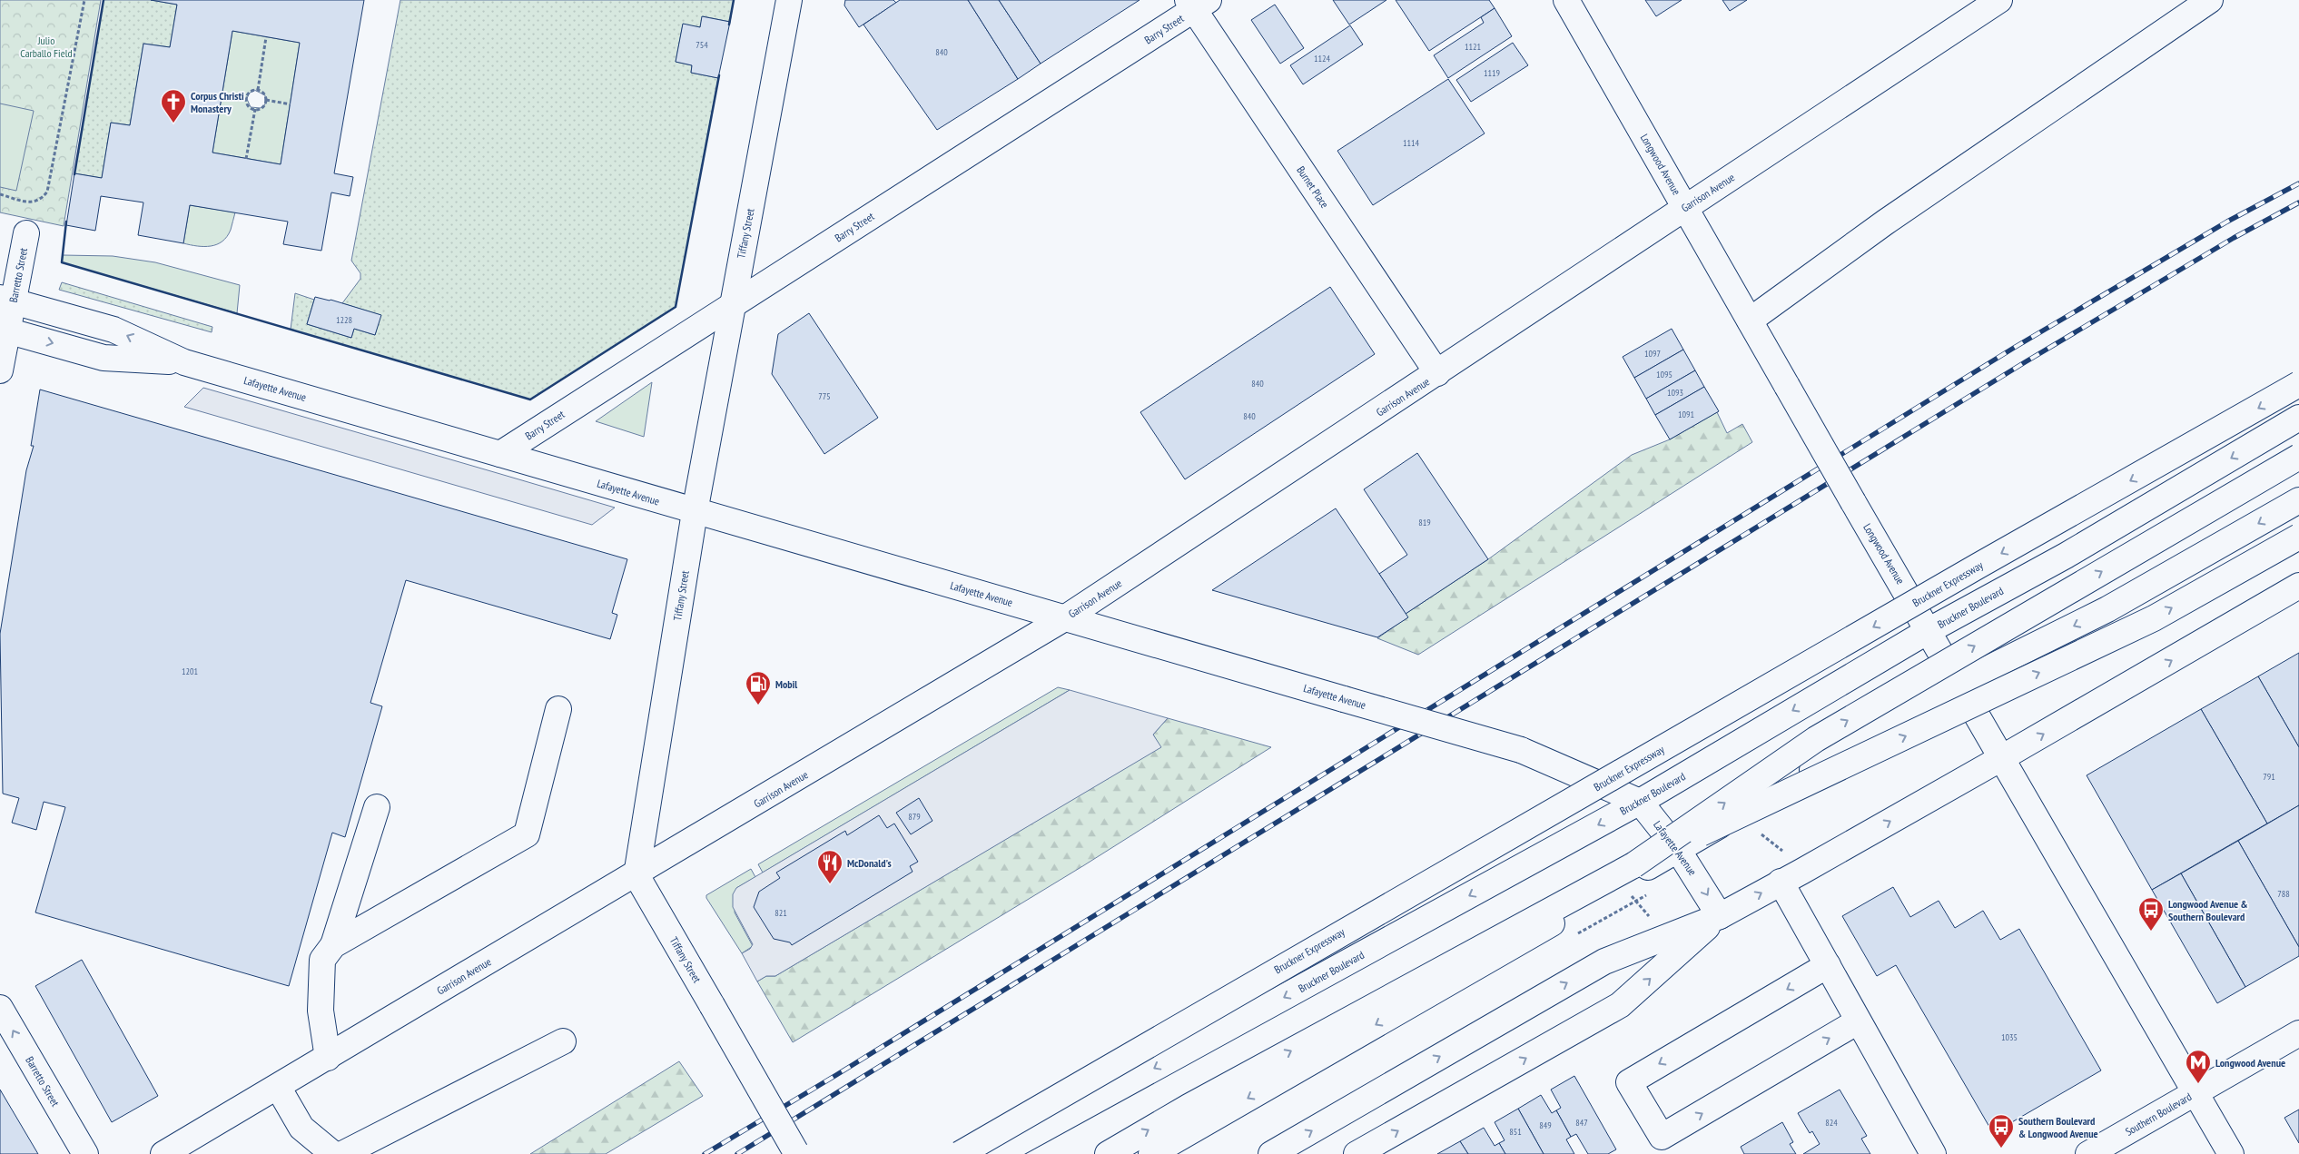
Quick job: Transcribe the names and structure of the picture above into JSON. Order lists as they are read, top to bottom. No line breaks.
{"streets":{"main road":["Barry Street","Longwood Avenue","Burnet Place","Garrison Avenue","Tiffany Street","Barretto Street","Lafayette Avenue","Bruckner Expressway","Bruckner Boulevard","Southern Boulevard"]},"crossings":[["Barry Street","Burnet Place"],["Barry Street","Tiffany Street"],["Barry Street","Lafayette Avenue"],["Longwood Avenue","Garrison Avenue"],["Longwood Avenue","Bruckner Boulevard"],["Longwood Avenue","Southern Boulevard"],["Burnet Place","Garrison Avenue"],["Garrison Avenue","Tiffany Street"],["Garrison Avenue","Lafayette Avenue"],["Tiffany Street","Lafayette Avenue"],["Barretto Street","Lafayette Avenue"],["Lafayette Avenue","Bruckner Boulevard"]],"one_way":["Barretto Street"],"parks":["Julio Carballo Field"],"places":{"church":["Corpus Christi Monastery"],"fuel station":["Mobil"],"restaurant":["McDonald's"],"bus stop":["Longwood Avenue & Southern Boulevard","Southern Boulevard & Longwood Avenue"],"metro station":["Longwood Avenue"]},"house_numbers":["754","1121","840","1124","1119","1114","1228","1097","1095","840","1093","775","1091","840","819","1201","791","879","788","821","1035","847","824","849","851"]}
